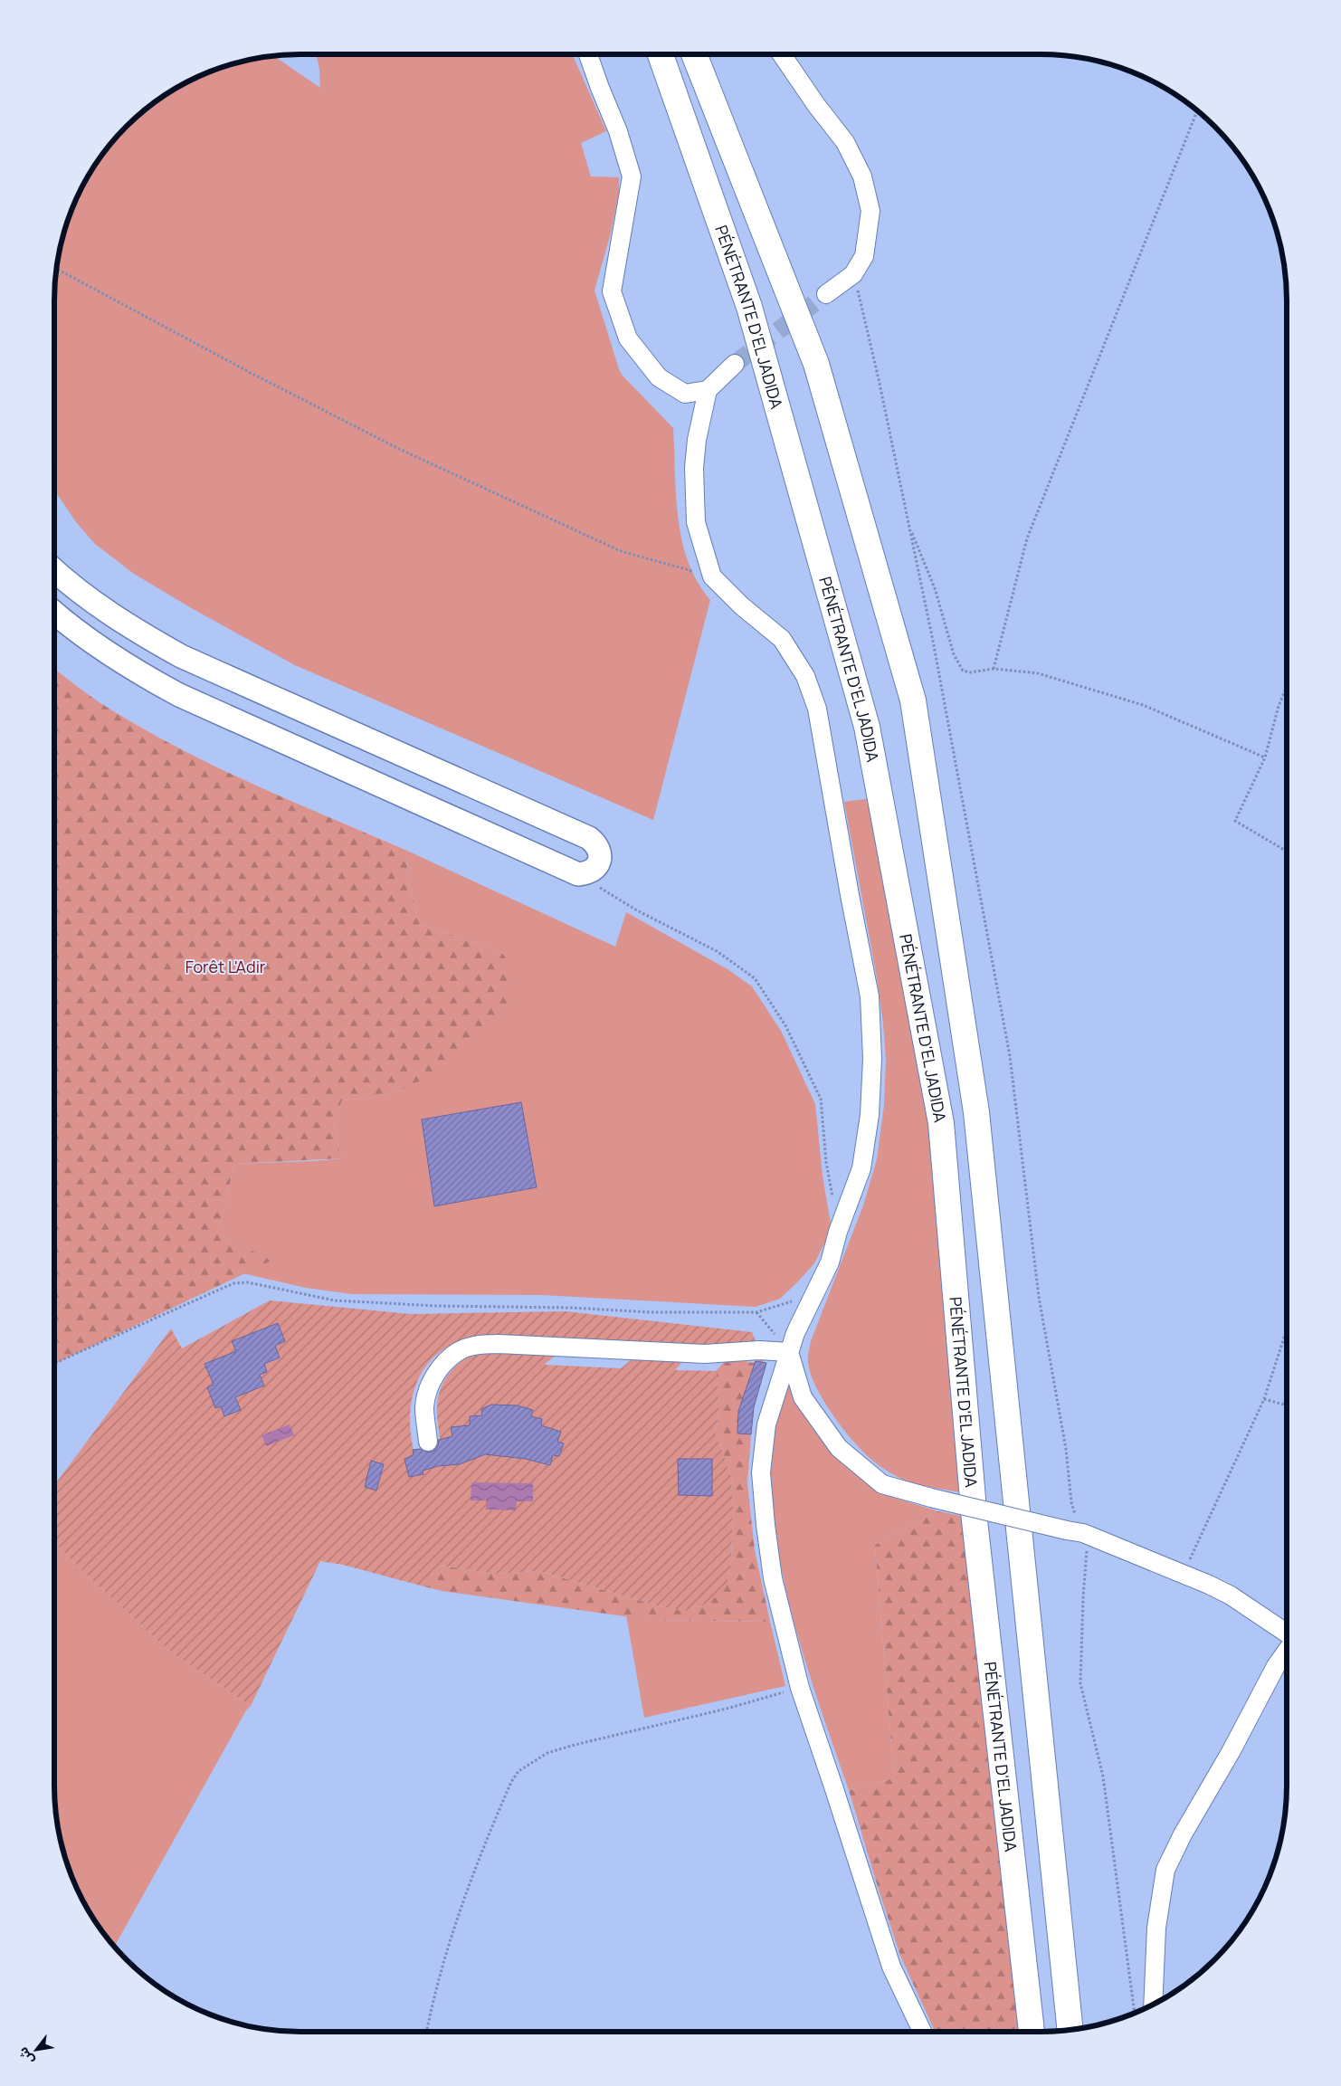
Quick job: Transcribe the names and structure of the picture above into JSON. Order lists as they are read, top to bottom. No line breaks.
{"streets":{"highway":["PÉNÉTRANTE D'EL JADIDA"]},"parks":["Forêt L'Adir"],"north":"bottom left"}
